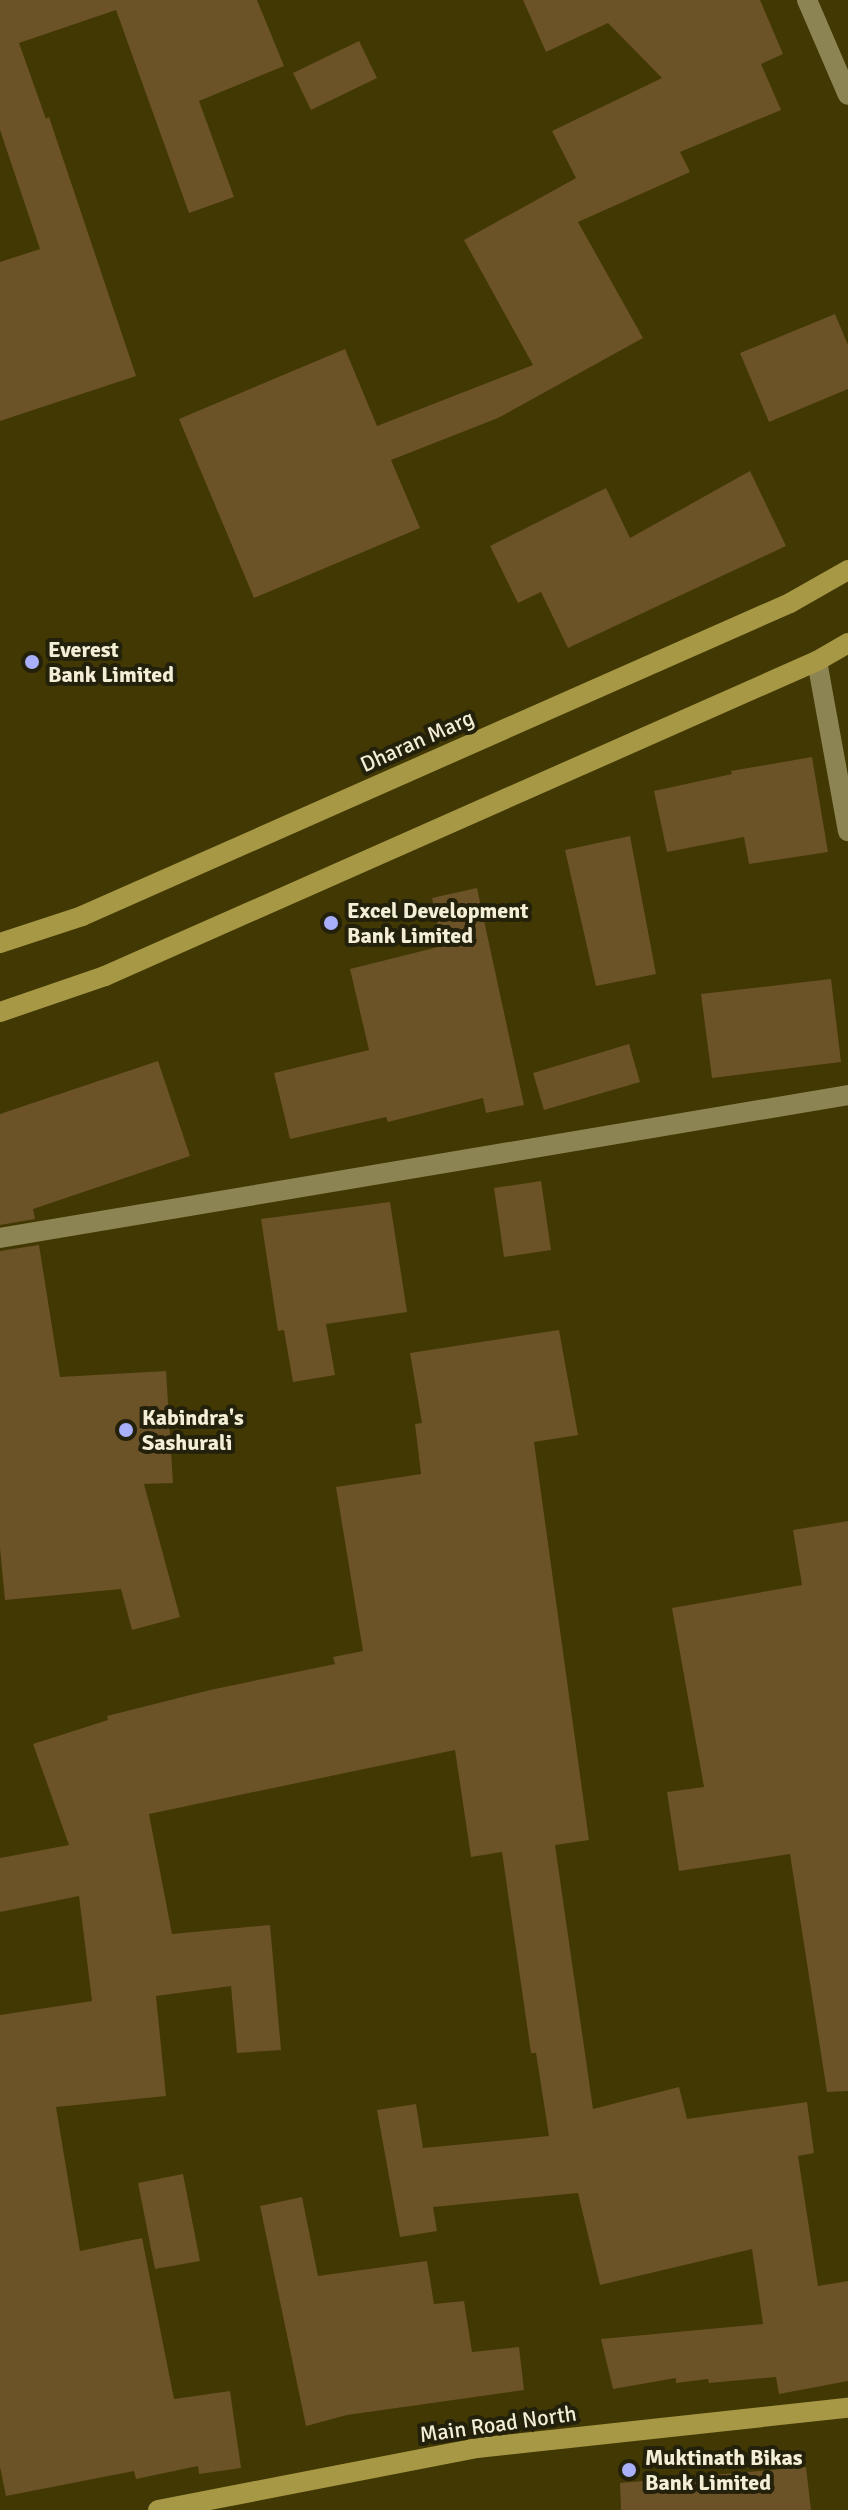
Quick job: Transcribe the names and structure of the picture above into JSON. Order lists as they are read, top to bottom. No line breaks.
{"streets":{"main road":["Dharan Marg","Main Road North"]},"places":["Everest Bank Limited","Excel Development Bank Limited","Kabindra's Sashurali","Muktinath Bikas Bank Limited"]}
